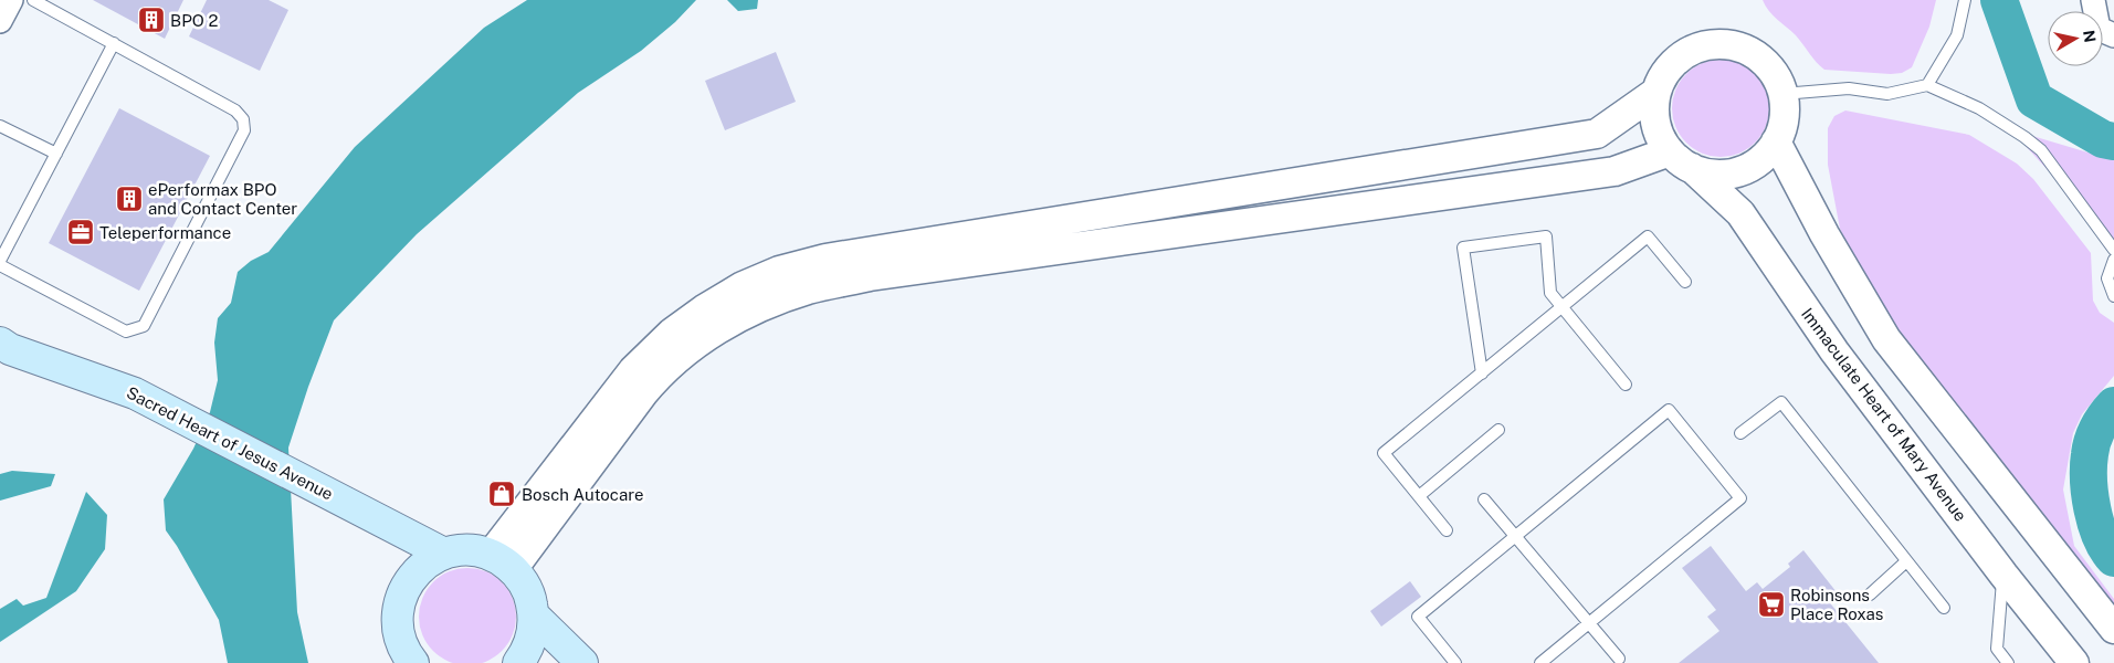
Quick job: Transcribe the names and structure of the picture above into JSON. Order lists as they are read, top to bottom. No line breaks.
{"streets":{"main road":["Sacred Heart of Jesus Avenue"],"street":["Immaculate Heart of Mary Avenue"]},"places":{"building":["BPO 2","ePerformax BPO and Contact Center"],"office":["Teleperformance"],"shop":["Bosch Autocare"],"supermarket":["Robinsons Place Roxas"]},"north":"right"}
